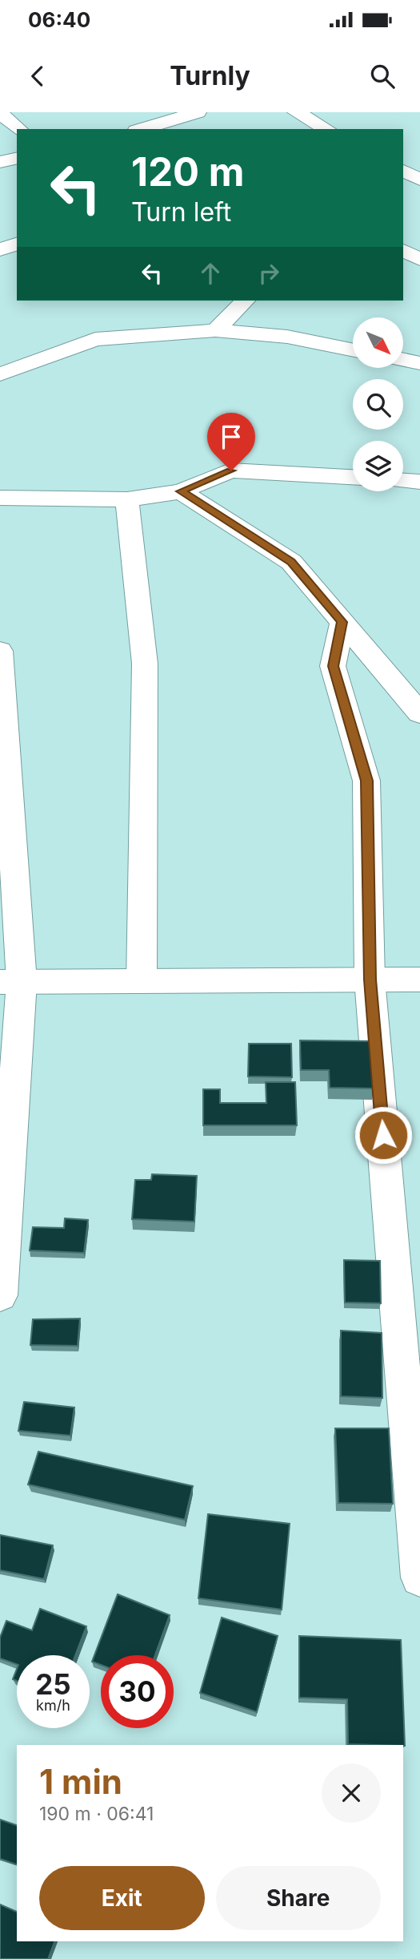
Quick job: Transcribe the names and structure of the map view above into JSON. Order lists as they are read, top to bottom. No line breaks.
{"north":"bottom right","page":{"status":"06:40","header":"Turnly","turn":["120 m","Turn left"],"speed":"25 km/h","limit":"30","heading":["1 min","190 m · 06:41"],"buttons":["Exit","Share"]}}
